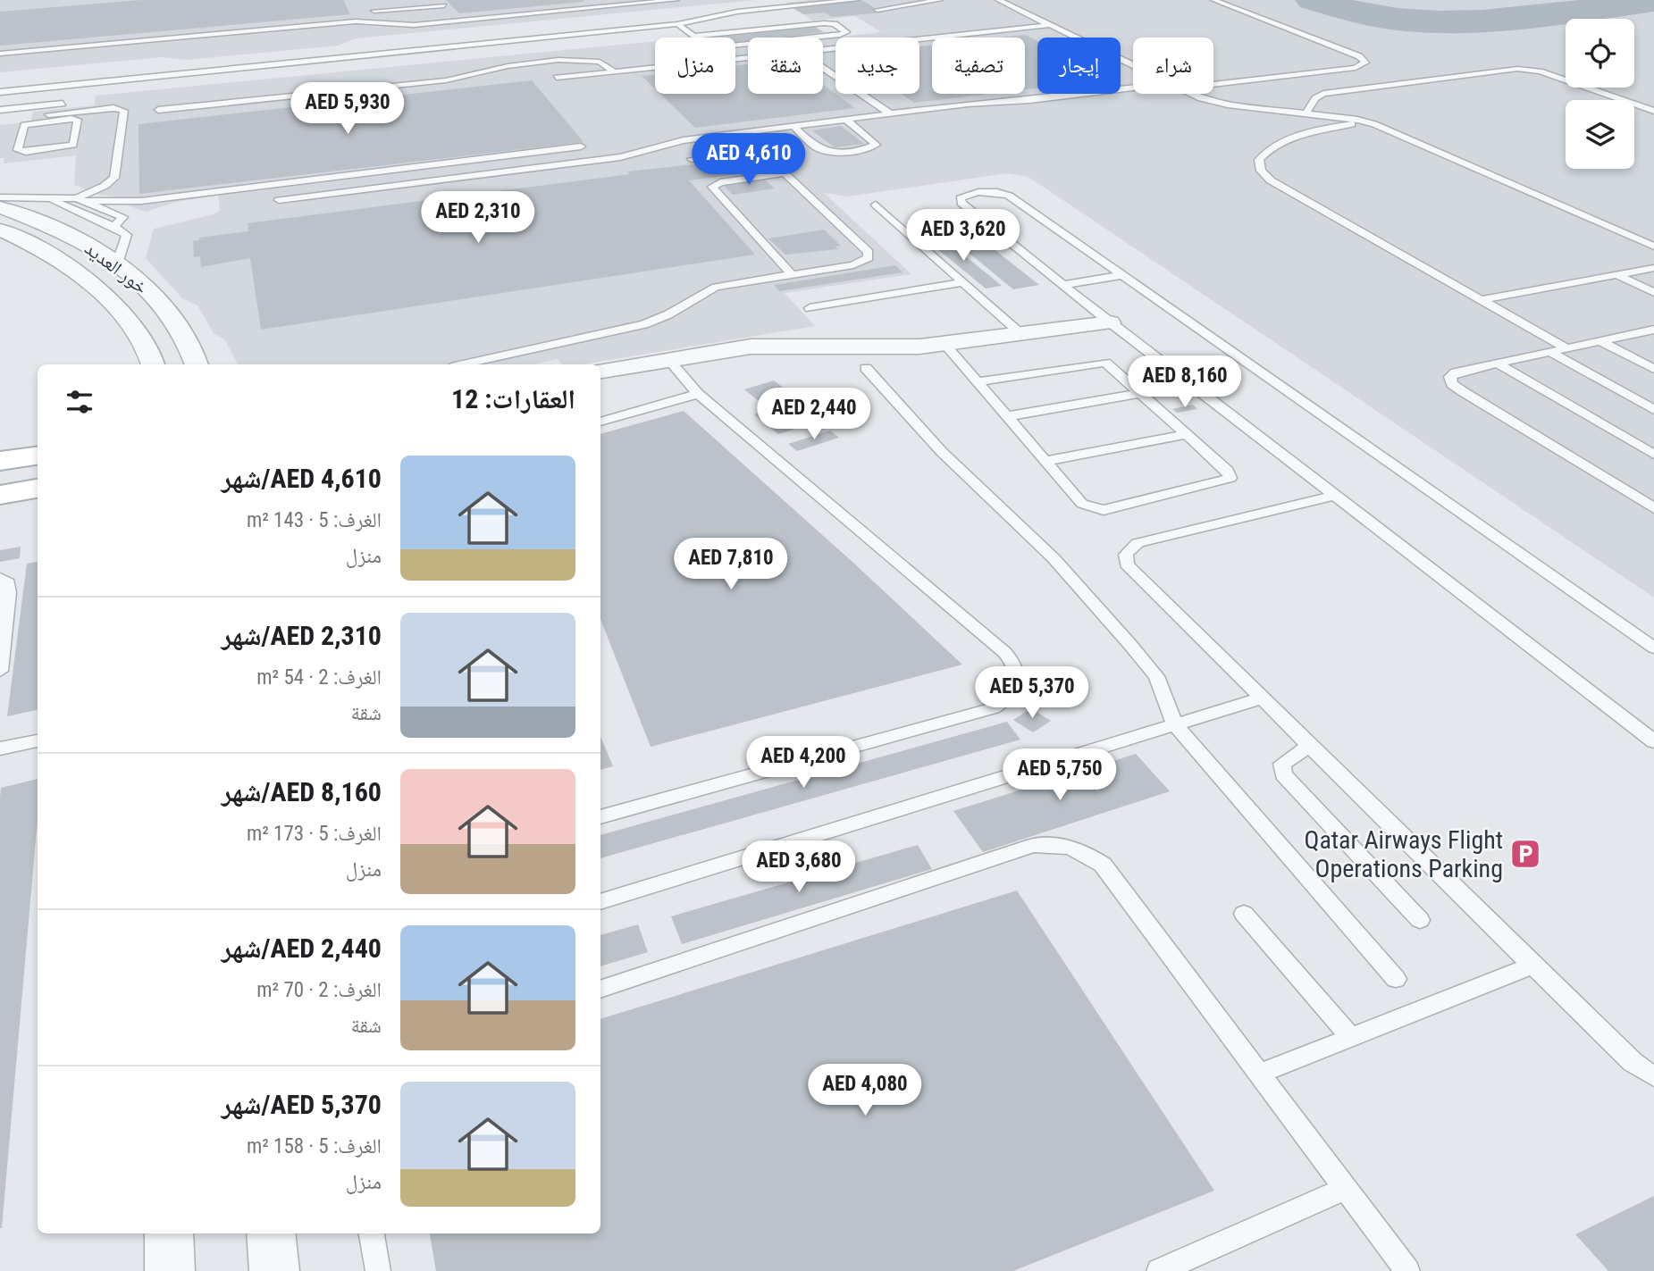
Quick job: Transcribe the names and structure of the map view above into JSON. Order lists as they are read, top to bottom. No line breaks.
{"streets":{"street":["خور العديد"]},"places":{"parking":["Qatar Airways Flight Operations Parking"]},"page":{"chip":["شراء","إيجار","تصفية","جديد","شقة","منزل"],"price":["AED 5,930","AED 4,610","AED 2,310","AED 3,620","AED 8,160","AED 2,440","AED 7,810","AED 5,370","AED 4,200","AED 5,750","AED 3,680","AED 4,080"],"heading":"العقارات: 12","list":[{"name":"AED 4,610/شهر","note":"الغرف: 5 · 143 m² · منزل"},{"name":"AED 2,310/شهر","note":"الغرف: 2 · 54 m² · شقة"},{"name":"AED 8,160/شهر","note":"الغرف: 5 · 173 m² · منزل"},{"name":"AED 2,440/شهر","note":"الغرف: 2 · 70 m² · شقة"},{"name":"AED 5,370/شهر","note":"الغرف: 5 · 158 m² · منزل"}]}}
